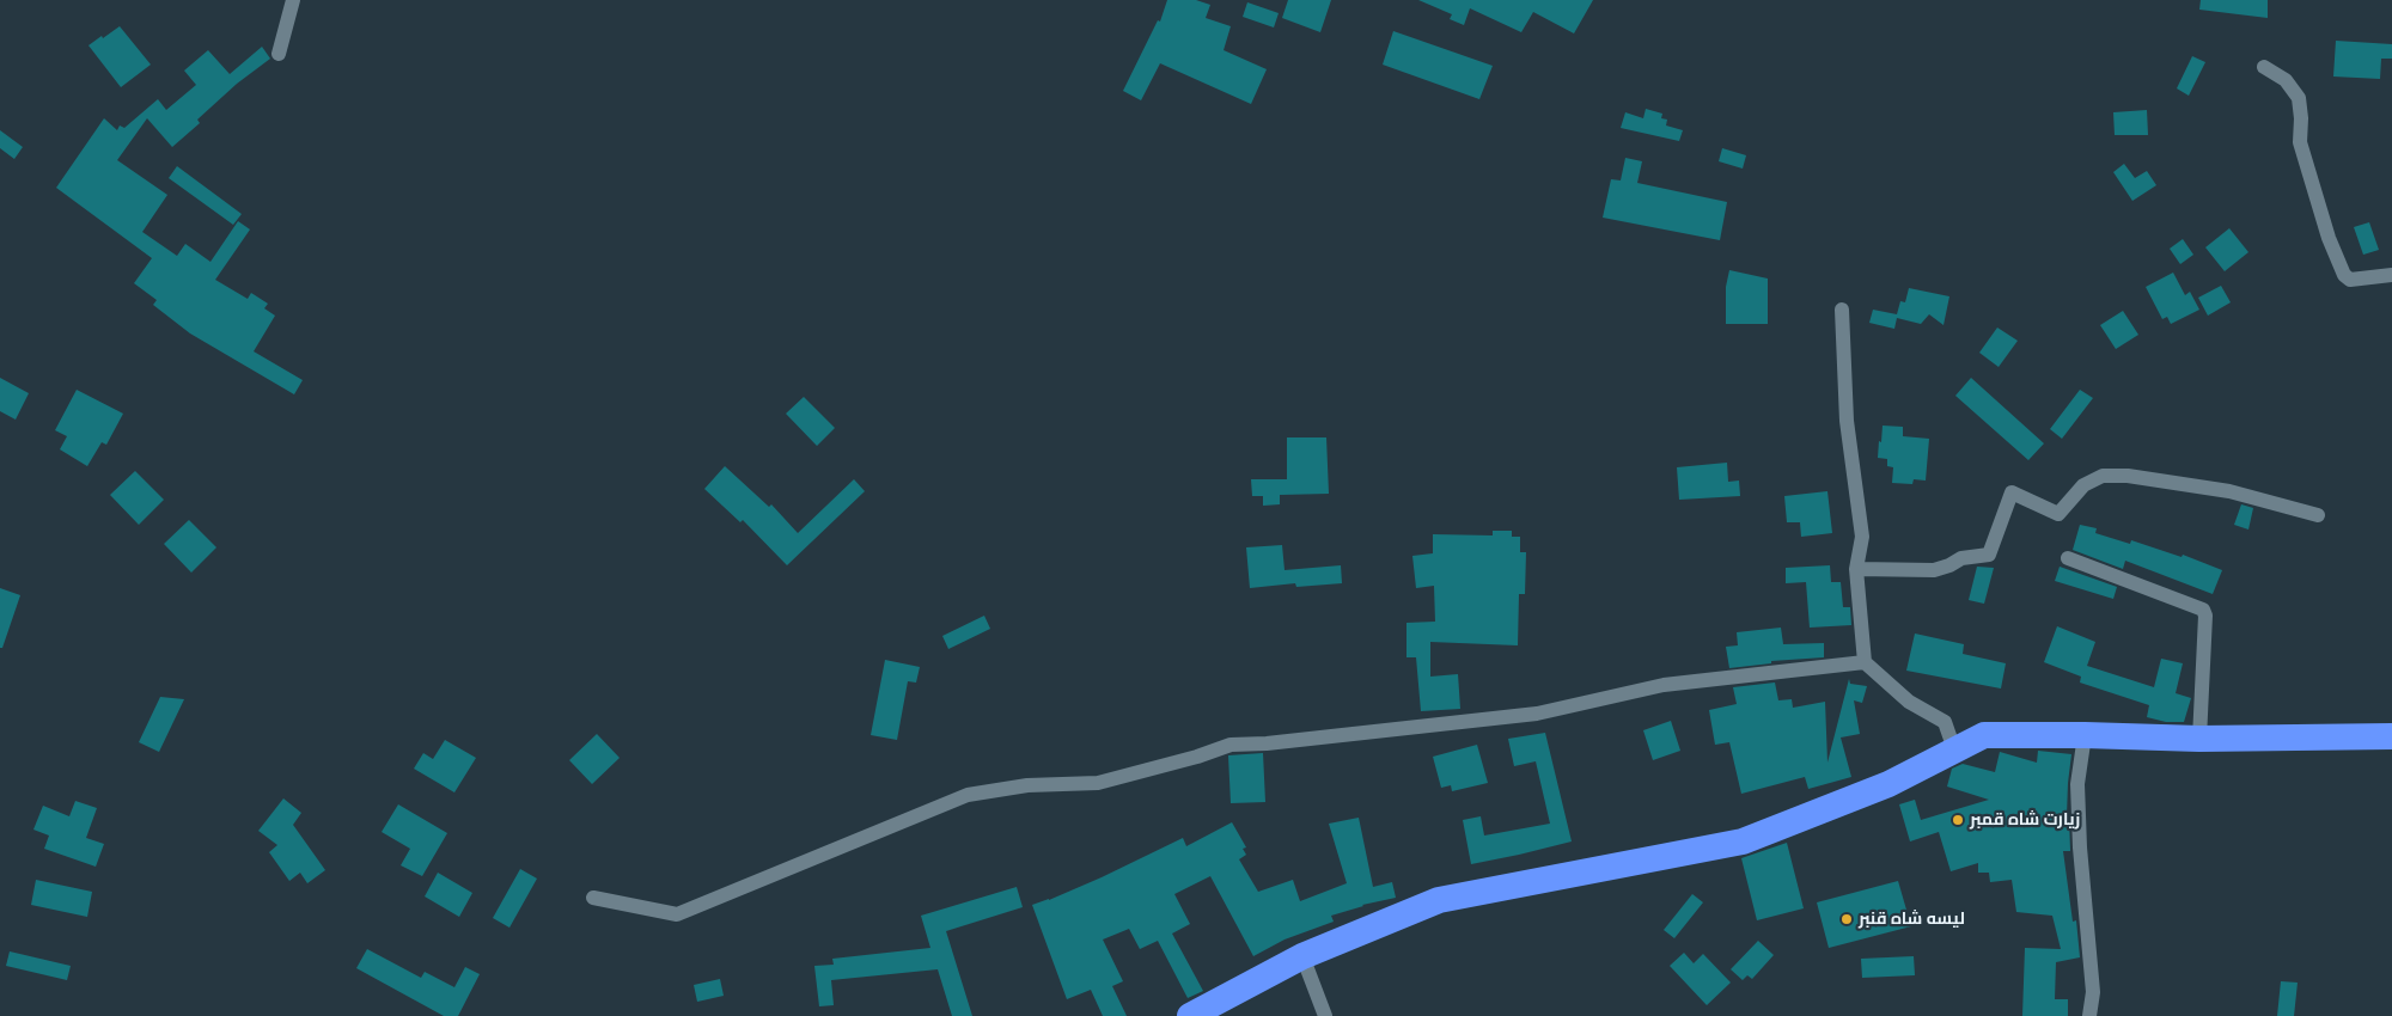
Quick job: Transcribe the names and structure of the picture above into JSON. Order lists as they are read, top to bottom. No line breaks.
{"places":["زیارت شاه قمبر","لیسه شاه قنبر"]}
